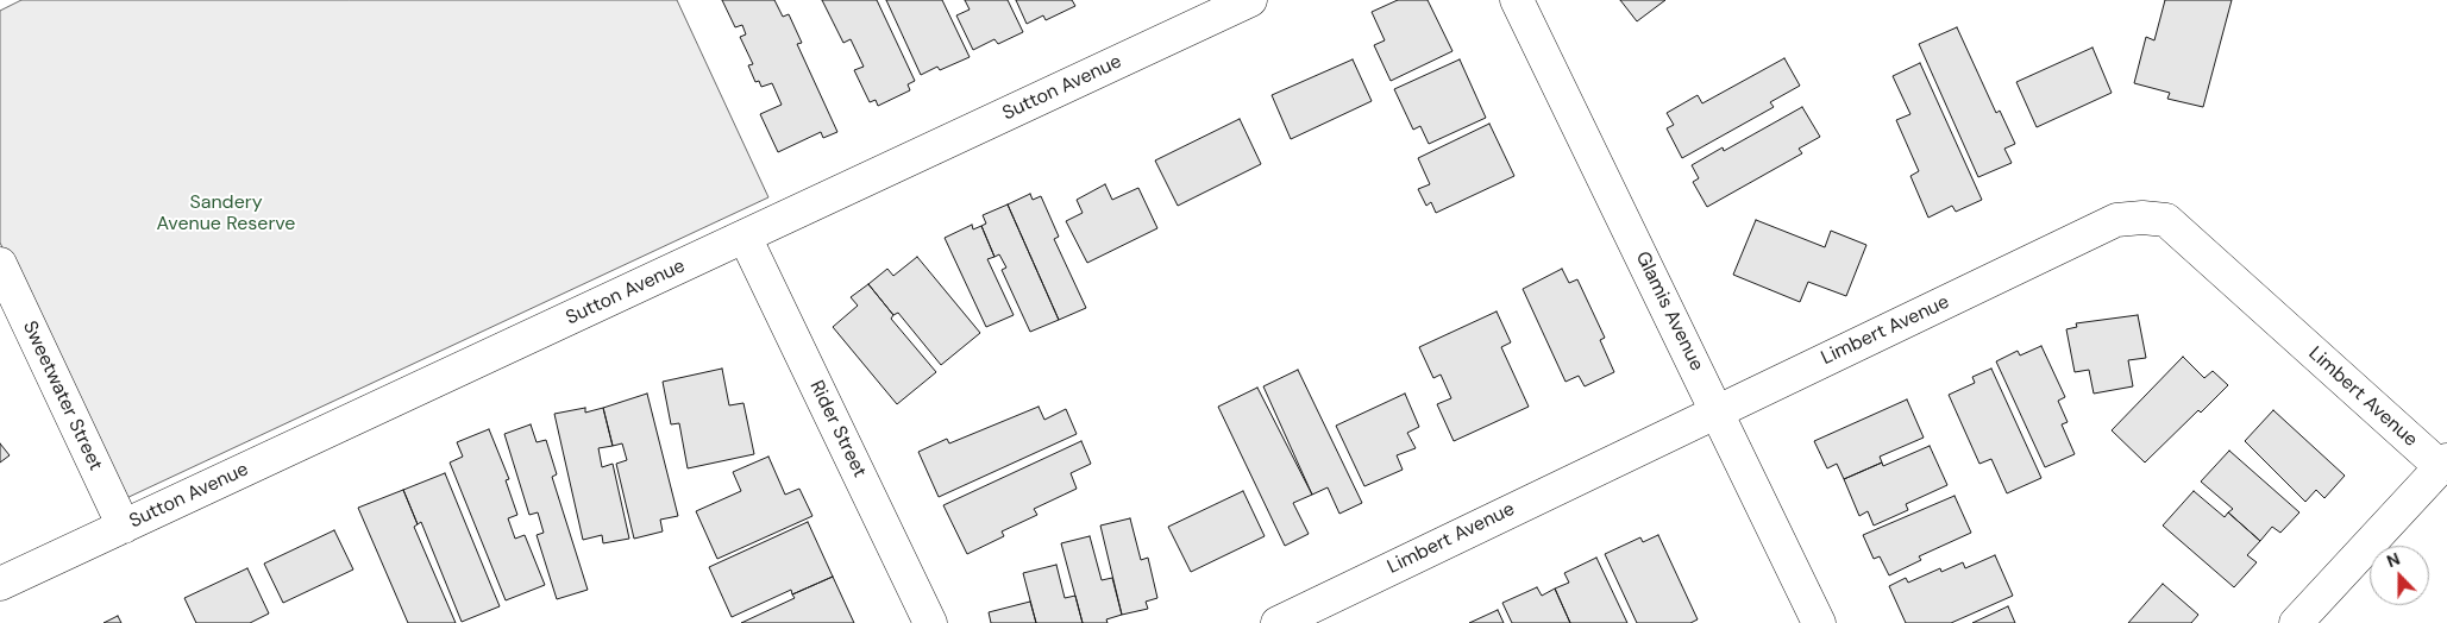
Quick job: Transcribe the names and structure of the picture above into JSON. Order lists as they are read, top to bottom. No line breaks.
{"streets":{"street":["Sutton Avenue","Glamis Avenue","Limbert Avenue","Sweetwater Street","Rider Street"]},"crossings":[["Sutton Avenue","Sweetwater Street"],["Sutton Avenue","Rider Street"],["Glamis Avenue","Limbert Avenue"]],"parks":["Sandery Avenue Reserve"],"north":"top"}
